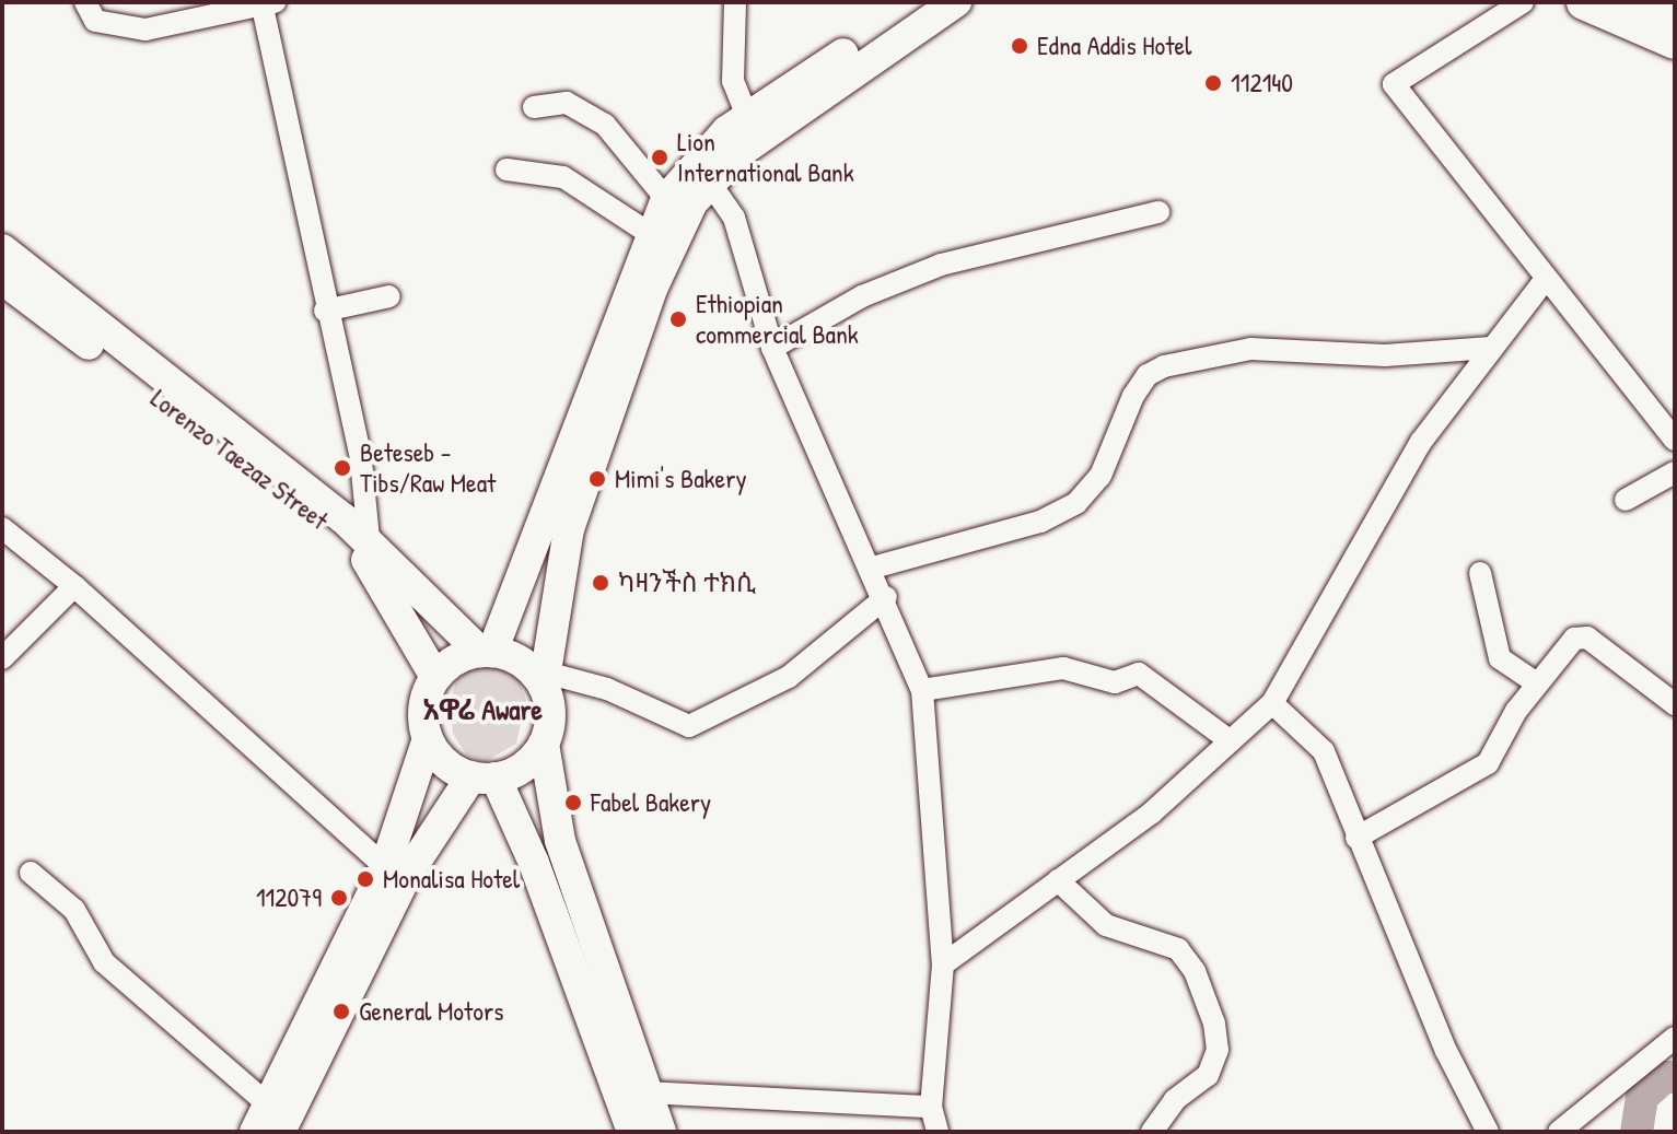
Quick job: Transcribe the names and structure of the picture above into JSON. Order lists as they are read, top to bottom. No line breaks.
{"streets":{"main road":["Lorenzo Taezaz Street"]},"districts":["አዋሬ Aware"],"places":["Edna Addis Hotel","112140","Lion International Bank","Ethiopian commercial Bank","Beteseb - Tibs/Raw Meat","Mimi's Bakery","ካዛንችስ ተክሲ","Fabel Bakery","Monalisa Hotel","112079","General Motors"]}
